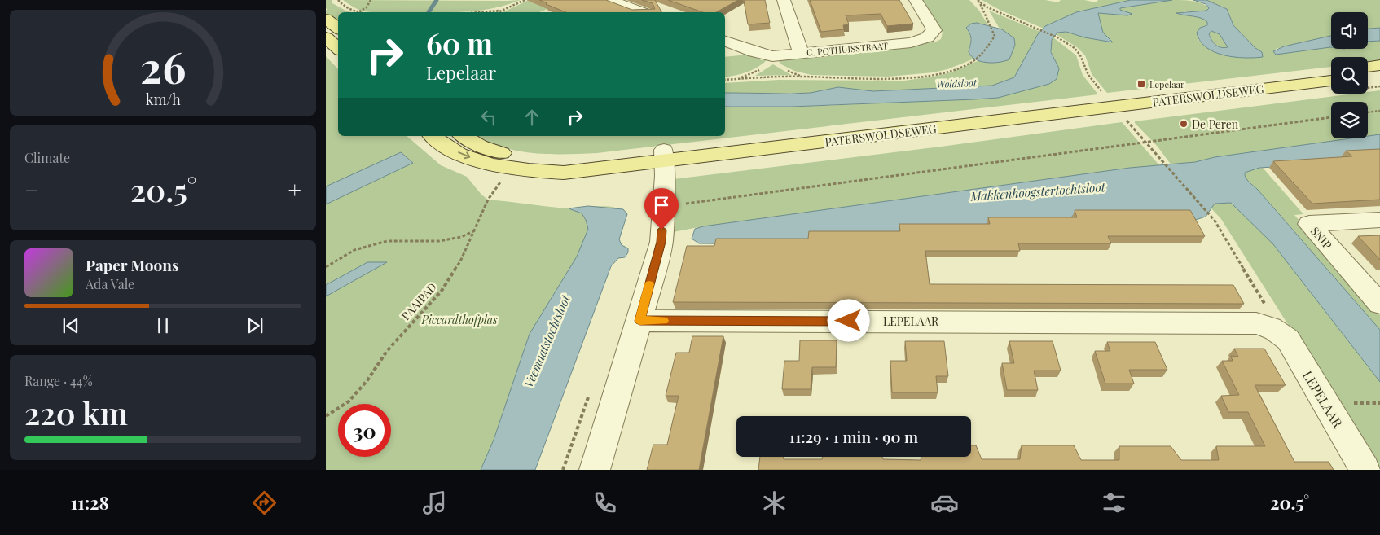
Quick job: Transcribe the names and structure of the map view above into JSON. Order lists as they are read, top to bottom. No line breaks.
{"streets":{"main road":["PATERSWOLDSEWEG"],"street":["C. POTHUISSTRAAT","SNIP","LEPELAAR"],"path":["PAAIPAD"]},"water":["Woldsloot","Makkenhoogstertochtsloot","Veemaatstochtsloot"],"parks":["Piccardthofplas"],"places":{"transit":["Lepelaar"],"other":["De Peren"]},"page":{"turn":["60 m","Lepelaar"],"tile":["Climate",["Range · 44%","220 km"]],"heat":["−","20.5°","+"],"song":["Paper Moons","Ada Vale"],"limit":"30","trip":"11:29 · 1 min · 90 m","tabs":["11:28","20.5°"],"gauge":["26","km/h"]}}
